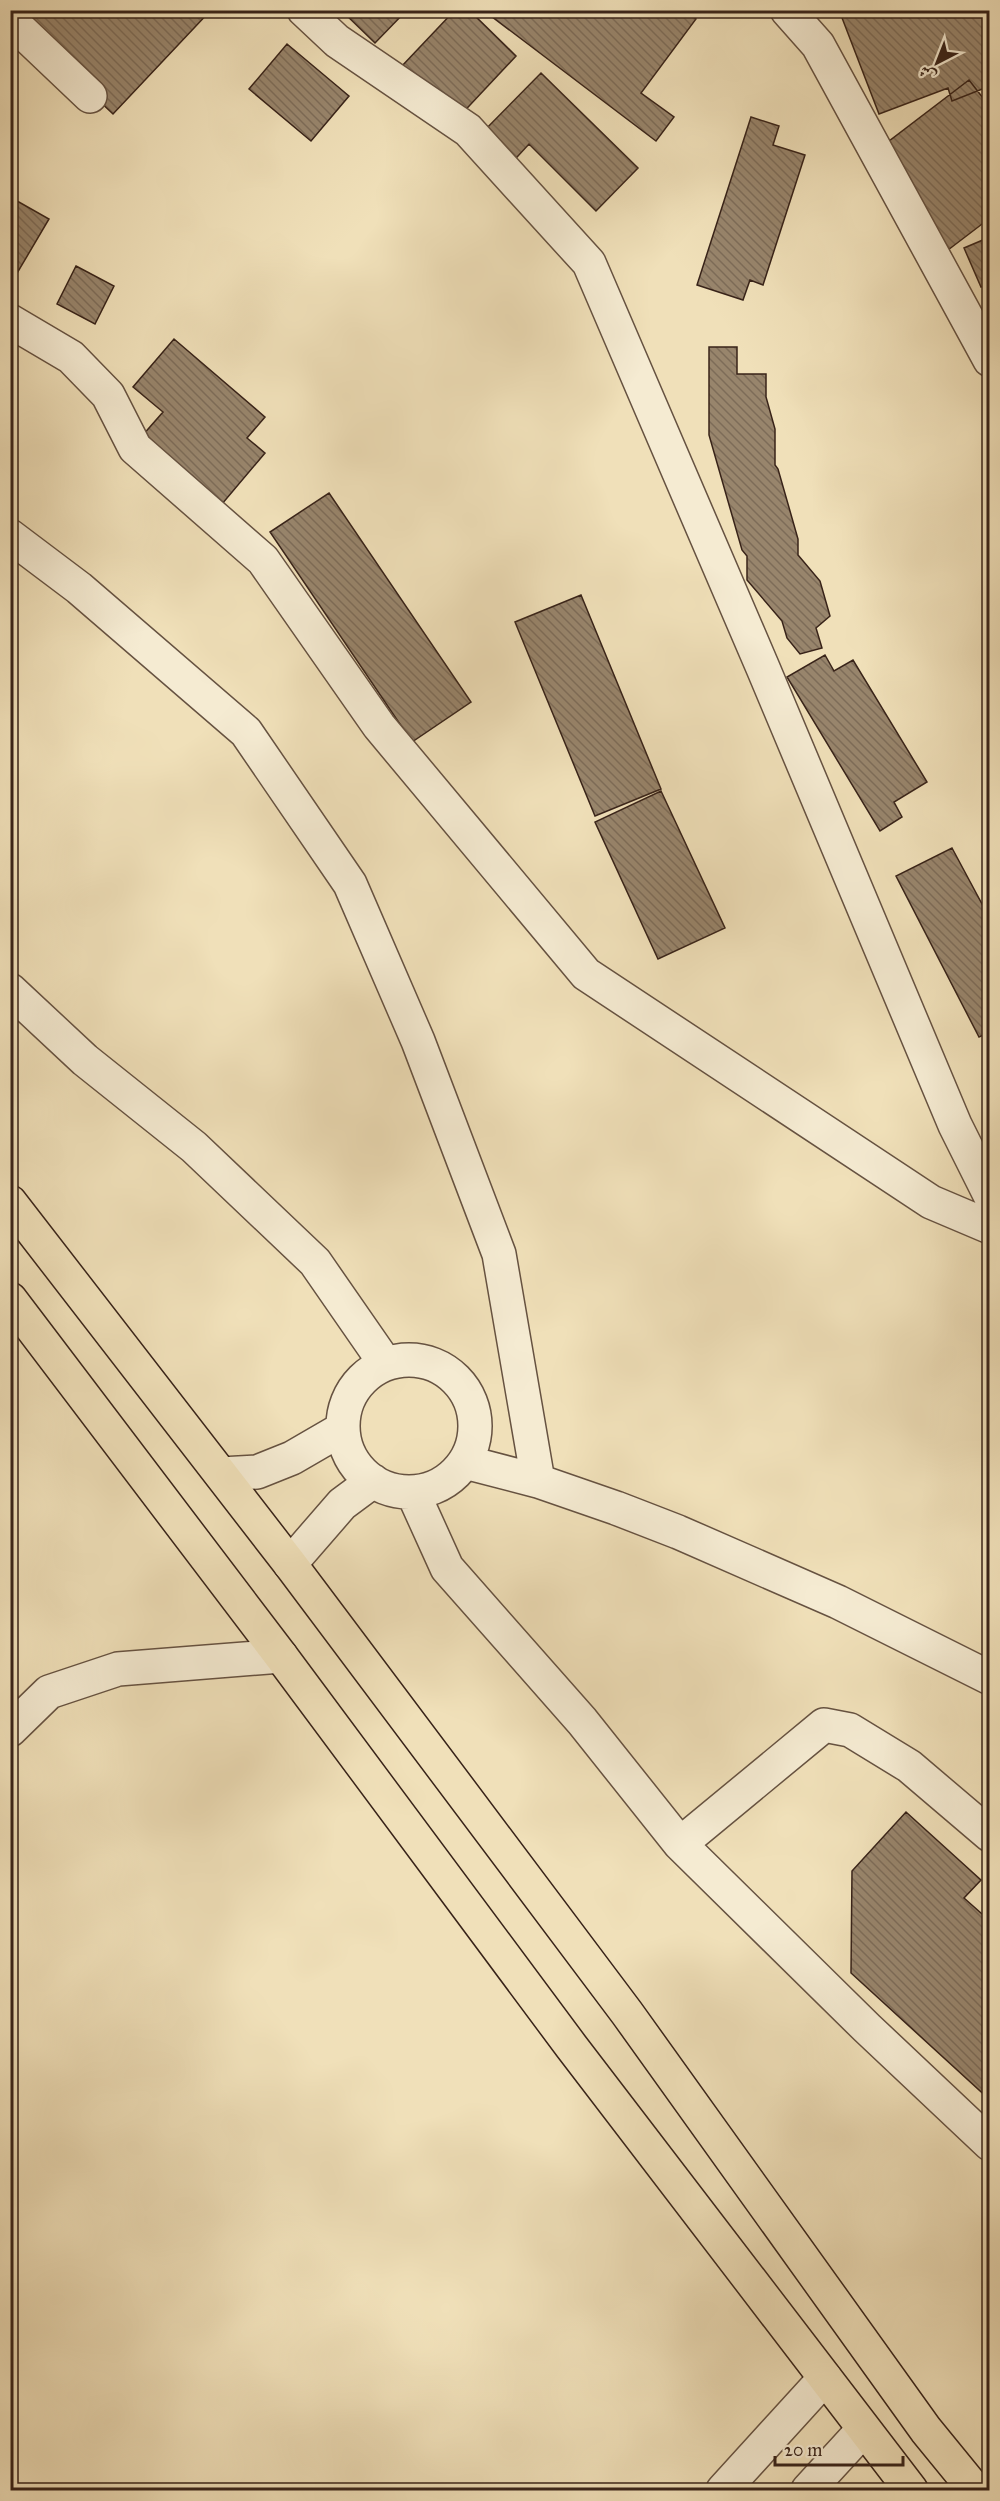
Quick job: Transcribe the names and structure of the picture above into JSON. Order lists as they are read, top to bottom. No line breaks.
{"scale_bar":"20 m","north":"bottom left"}
